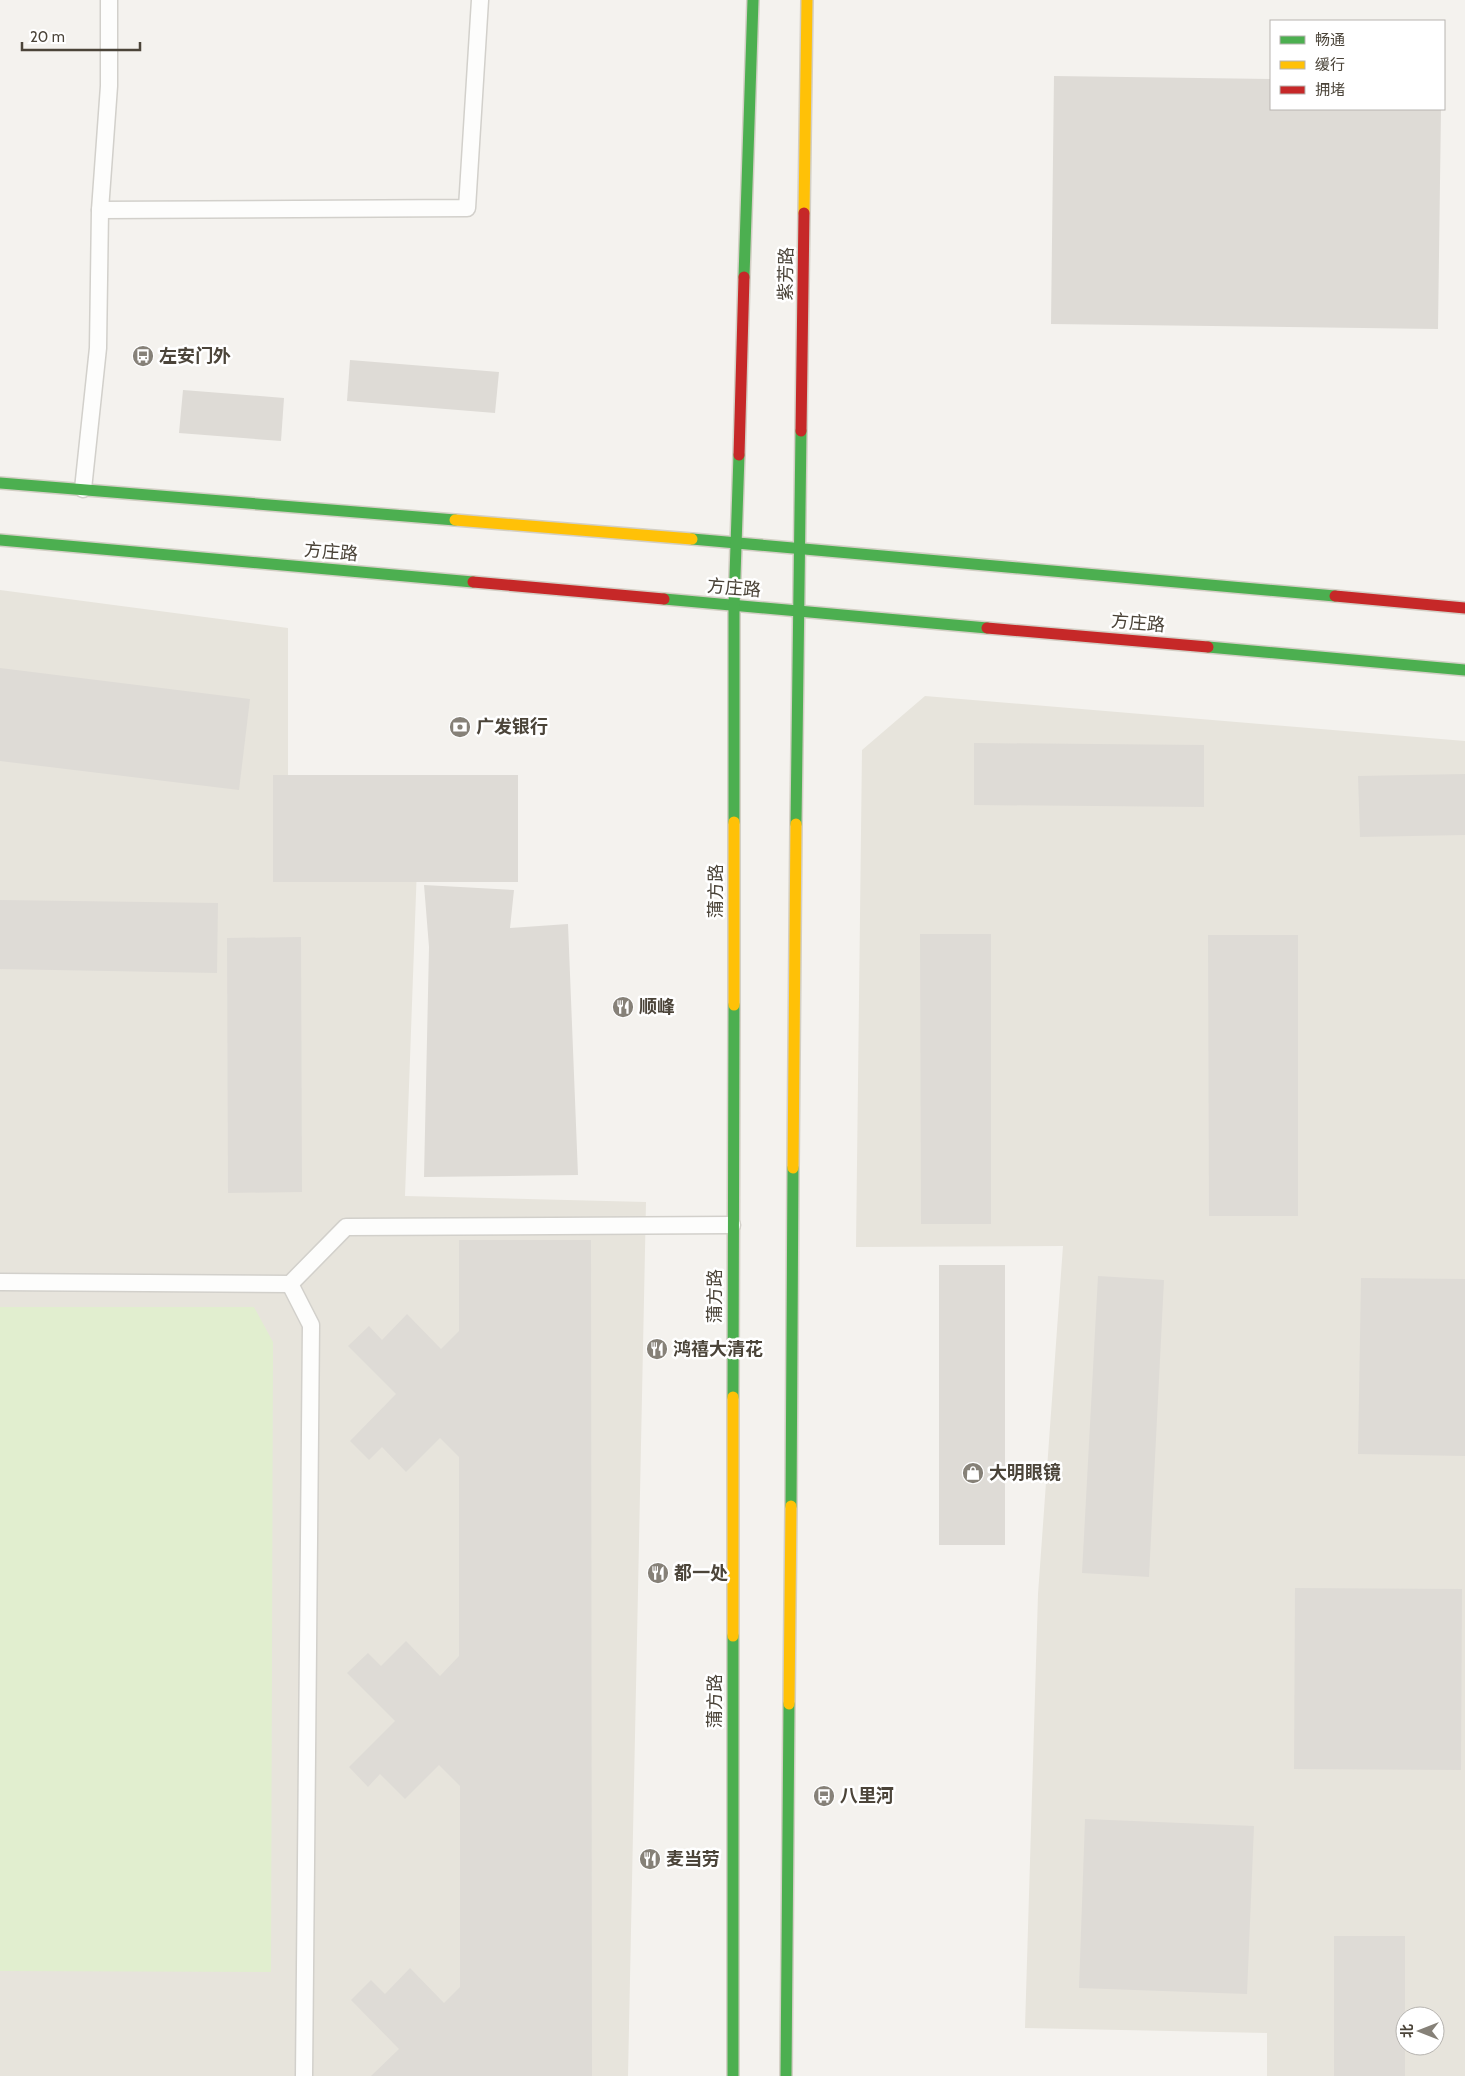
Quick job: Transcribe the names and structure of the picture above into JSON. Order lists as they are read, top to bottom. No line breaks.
{"streets":{"street":["紫芳路","方庄路","蒲方路"]},"crossings":[["紫芳路","方庄路"],["方庄路","蒲方路"]],"places":{"bus stop":["左安门外","八里河"],"bank":["广发银行"],"restaurant":["顺峰","鸿禧大清花","都一处","麦当劳"],"shop":["大明眼镜"]},"legend":["畅通","缓行","拥堵"],"scale_bar":"20 m","north":"left"}
